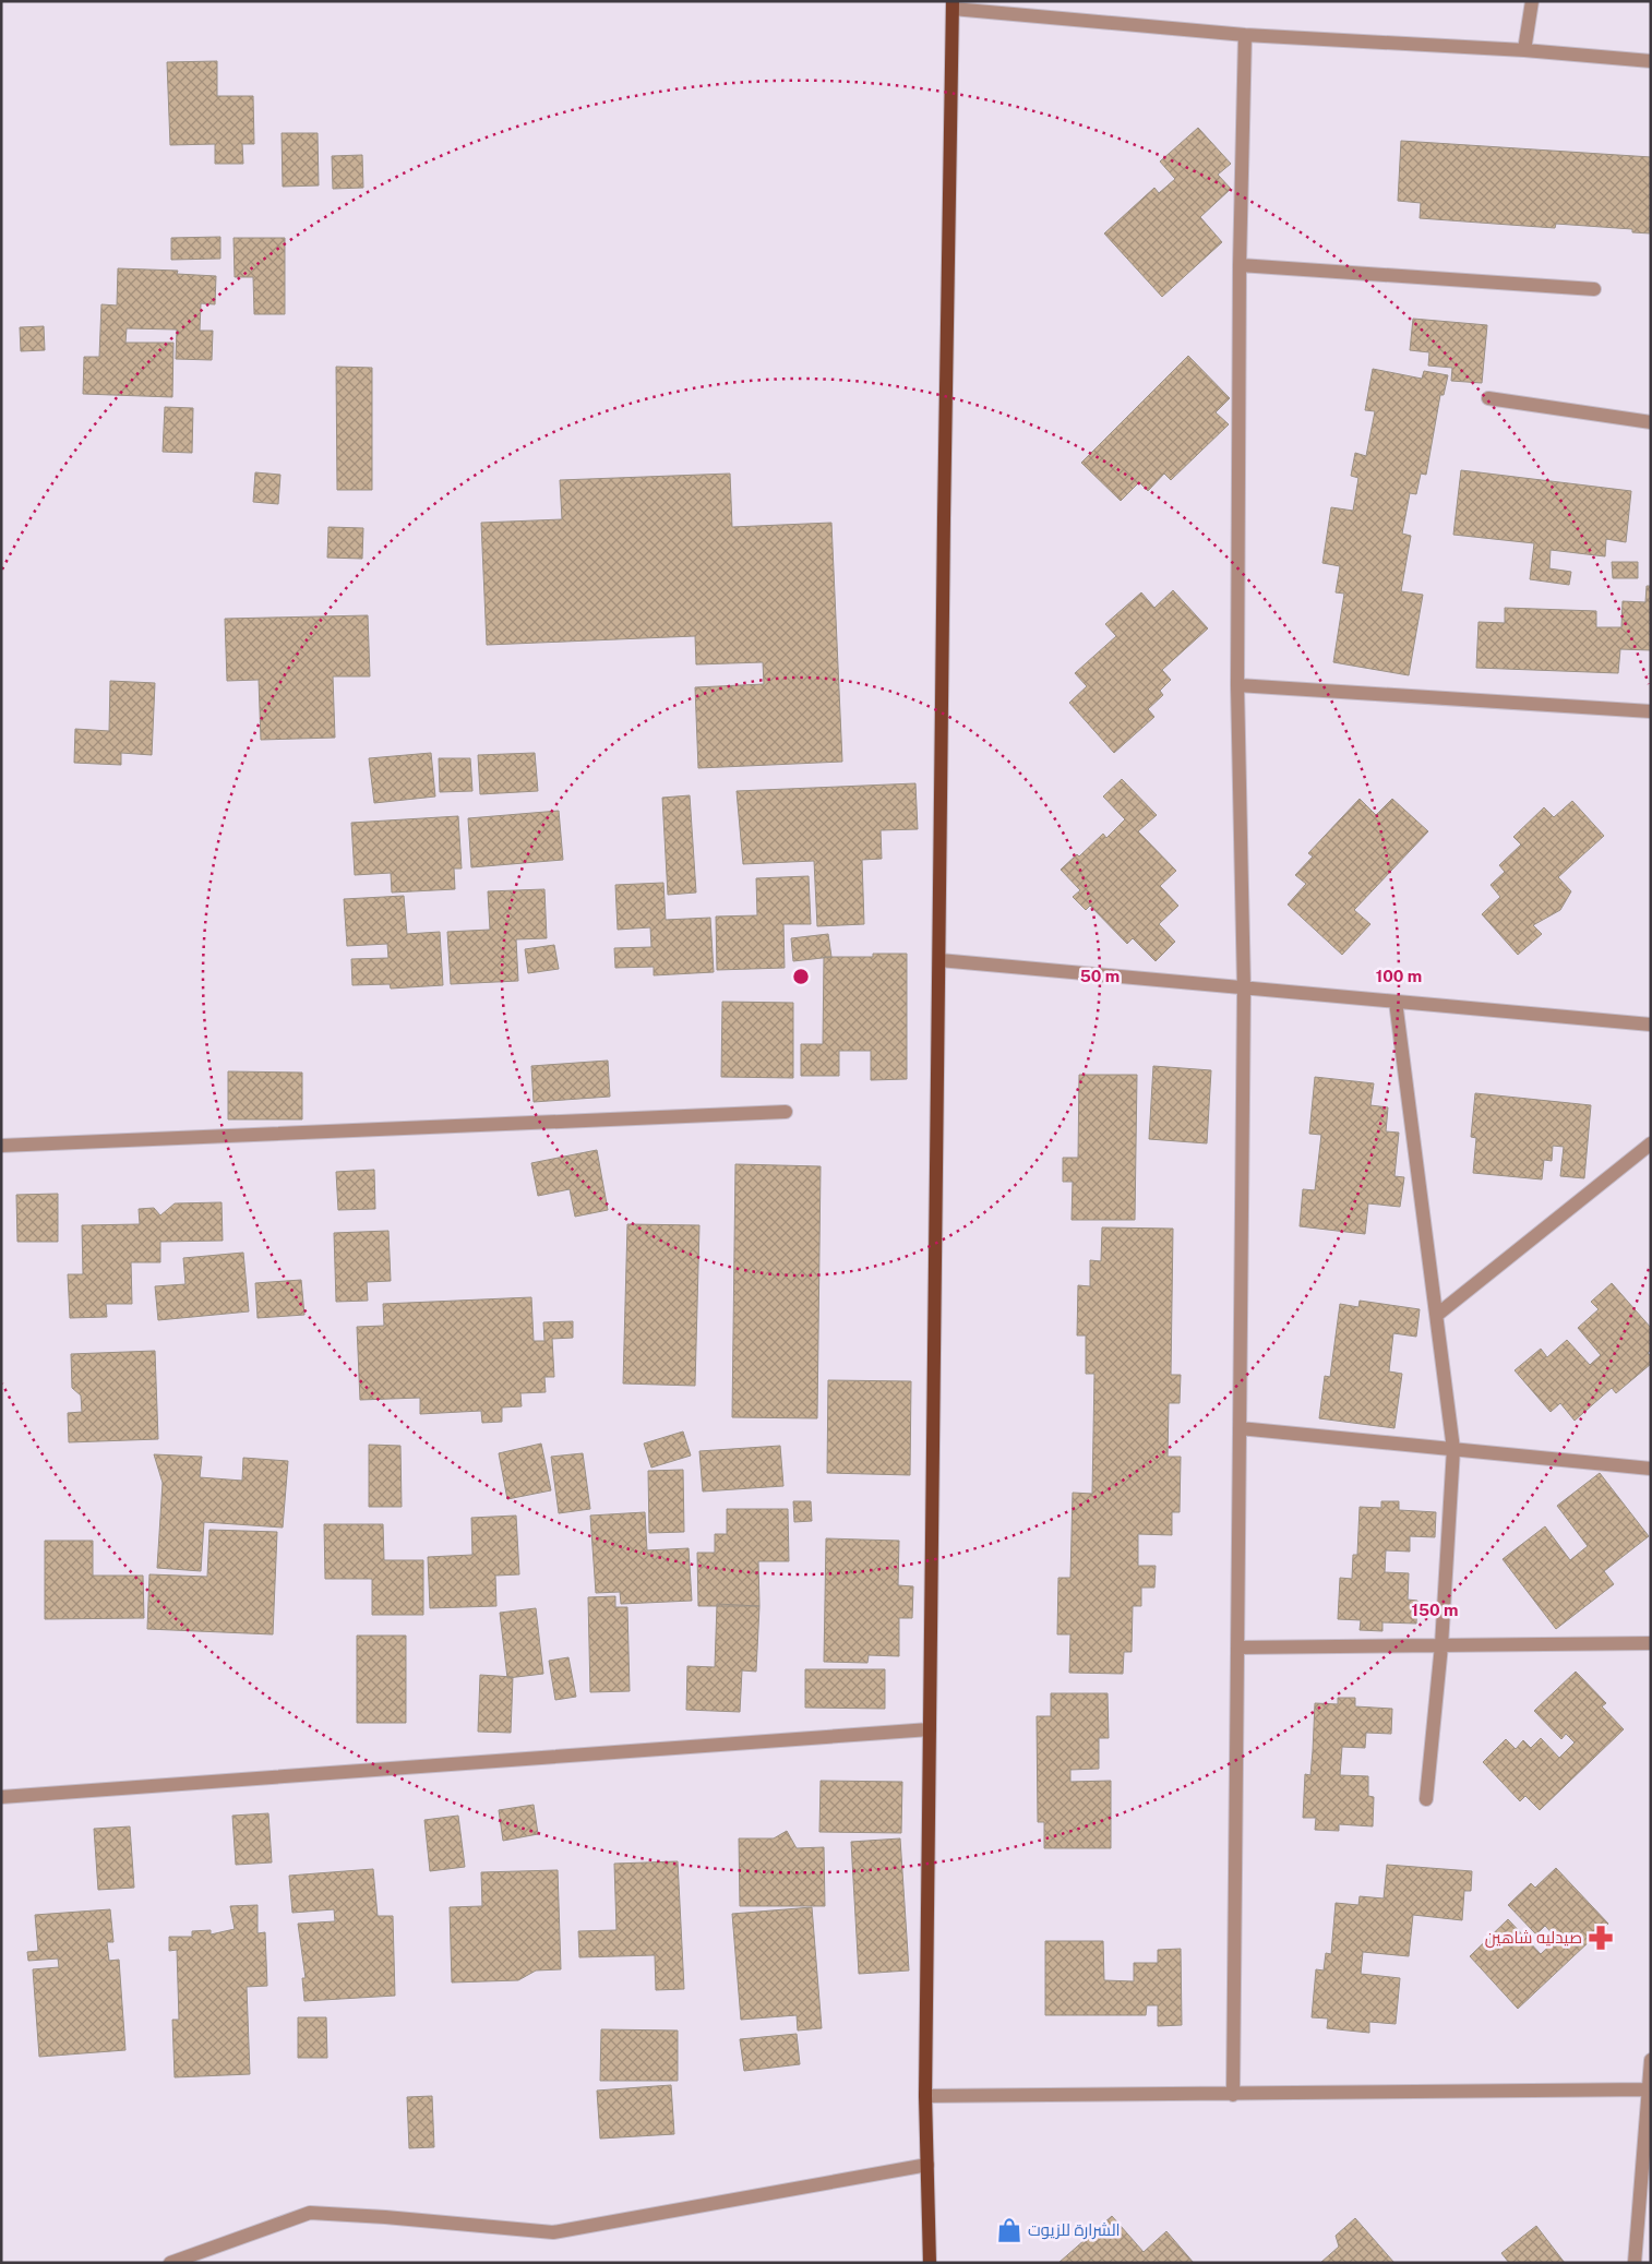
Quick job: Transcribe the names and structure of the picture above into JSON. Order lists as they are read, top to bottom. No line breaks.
{"places":{"pharmacy":["صيدليه شاهين"],"shop":["الشرارة للزيوت"]},"rings":["50 m","100 m","150 m"]}
